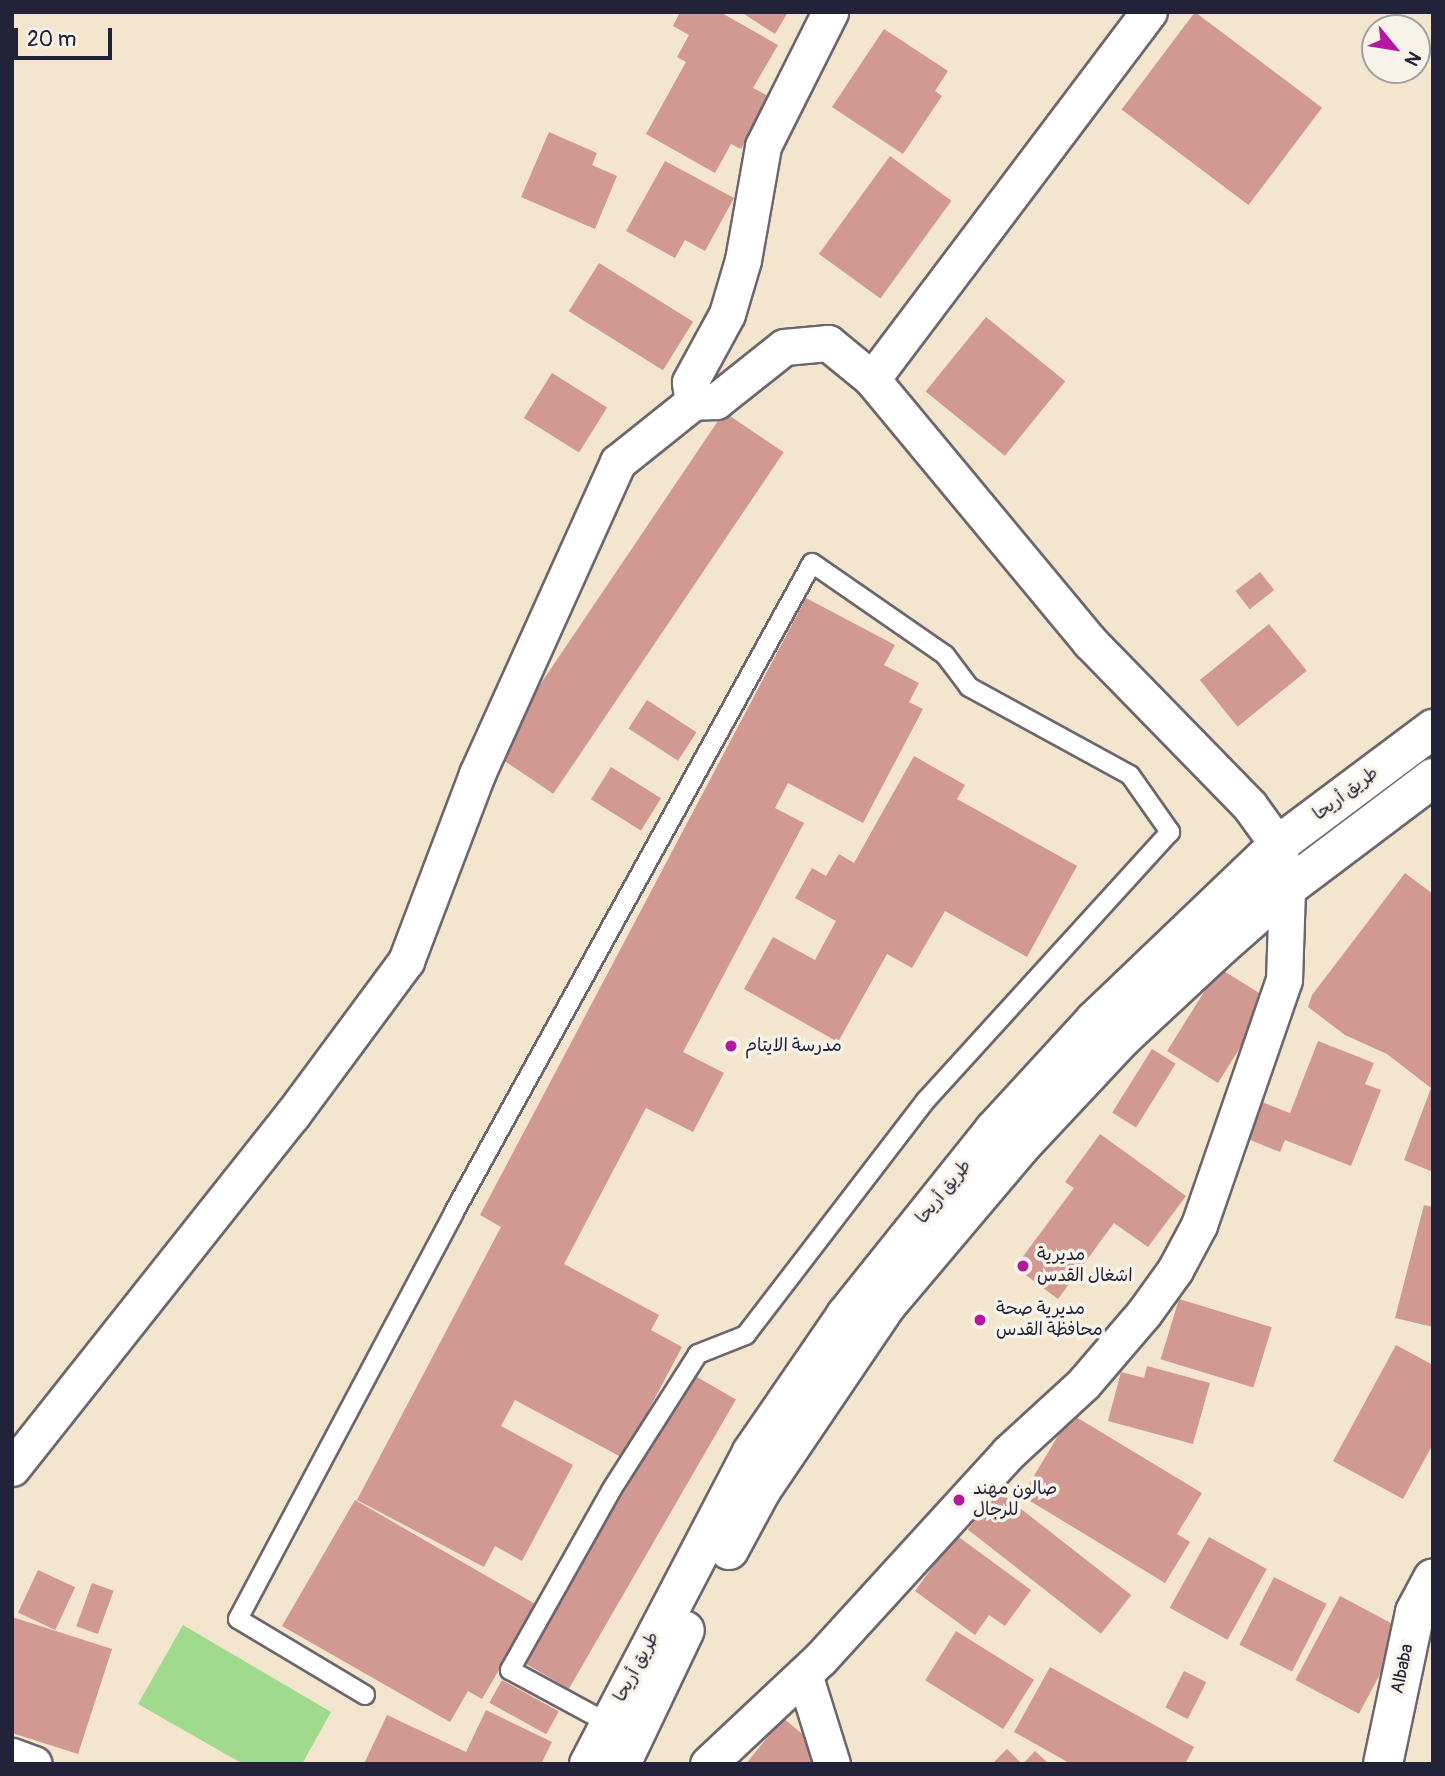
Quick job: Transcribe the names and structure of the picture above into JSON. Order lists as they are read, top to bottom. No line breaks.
{"streets":{"main road":["طريق أريحا","Albaba"]},"places":["مدرسة الايتام","مديرية اشغال القدس","مديرية صحة محافظة القدس","صالون مهند للرجال"],"scale_bar":"20 m","north":"bottom right"}
